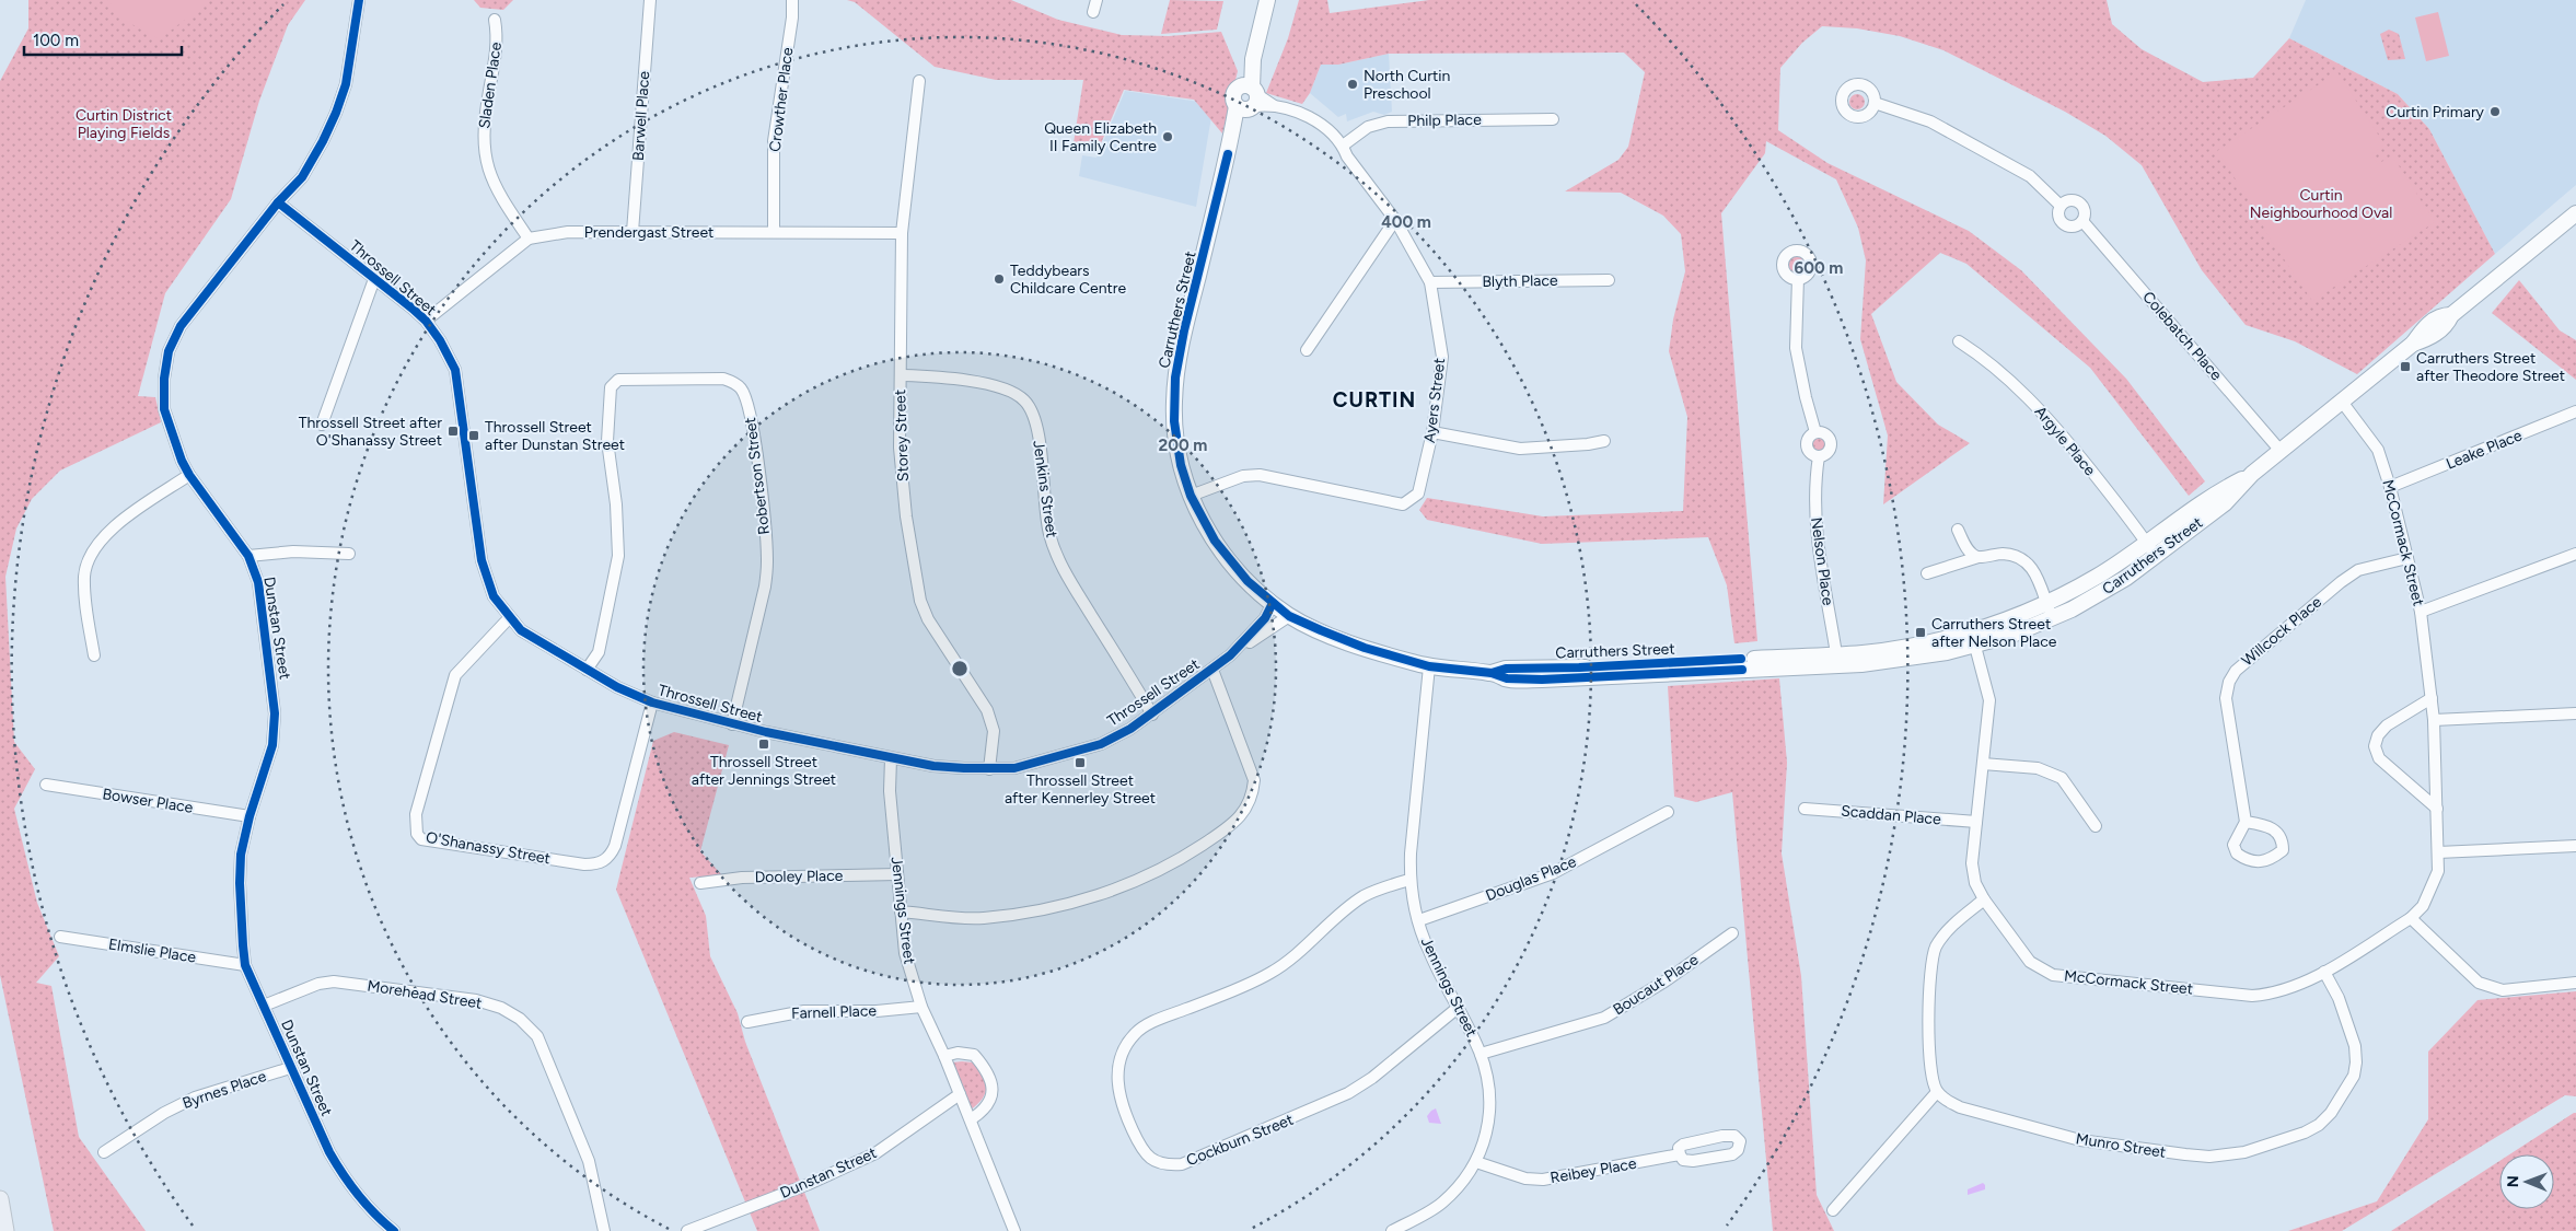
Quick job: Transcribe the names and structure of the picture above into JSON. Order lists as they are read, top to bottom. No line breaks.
{"streets":{"main road":["Carruthers Street"],"street":["Sladen Place","Crowther Place","Barwell Place","Philp Place","Prendergast Street","Throssell Street","Blyth Place","Colebatch Place","Ayers Street","Storey Street","Argyle Place","Leake Place","Robertson Street","Jenkins Street","McCormack Street","Nelson Place","Dunstan Street","Willcock Place","Bowser Place","Scaddan Place","O'Shanassy Street","Dooley Place","Douglas Place","Jennings Street","Elmslie Place","Boucaut Place","Morehead Street","Farnell Place","Byrnes Place","Cockburn Street","Munro Street","Reibey Place"]},"crossings":[["Sladen Place","Prendergast Street"],["Crowther Place","Prendergast Street"],["Barwell Place","Prendergast Street"],["Philp Place","Ayers Street"],["Prendergast Street","Throssell Street"],["Prendergast Street","Storey Street"],["Throssell Street","Carruthers Street"],["Throssell Street","Storey Street"],["Throssell Street","Robertson Street"],["Throssell Street","Jenkins Street"],["Throssell Street","Dunstan Street"],["Throssell Street","O'Shanassy Street"],["Throssell Street","Jennings Street"],["Blyth Place","Ayers Street"],["Carruthers Street","Colebatch Place"],["Carruthers Street","Ayers Street"],["Carruthers Street","Argyle Place"],["Carruthers Street","McCormack Street"],["Carruthers Street","Nelson Place"],["Carruthers Street","Jennings Street"],["Storey Street","Jenkins Street"],["Leake Place","McCormack Street"],["McCormack Street","Willcock Place"],["McCormack Street","Scaddan Place"],["McCormack Street","Munro Street"],["Dunstan Street","Bowser Place"],["Dunstan Street","Jennings Street"],["Dunstan Street","Elmslie Place"],["Dunstan Street","Morehead Street"],["Dunstan Street","Byrnes Place"],["Dooley Place","Jennings Street"],["Douglas Place","Jennings Street"],["Jennings Street","Boucaut Place"],["Jennings Street","Farnell Place"],["Jennings Street","Cockburn Street"],["Jennings Street","Reibey Place"]],"districts":["CURTIN"],"parks":["Curtin District Playing Fields","Curtin Neighbourhood Oval"],"places":{"other":["North Curtin Preschool","Curtin Primary","Queen Elizabeth II Family Centre","Teddybears Childcare Centre"],"transit":["Carruthers Street after Theodore Street","Throssell Street after O'Shanassy Street","Throssell Street after Dunstan Street","Carruthers Street after Nelson Place","Throssell Street after Jennings Street","Throssell Street after Kennerley Street"]},"scale_bar":"100 m","north":"left","rings":["400 m","600 m","200 m"]}
